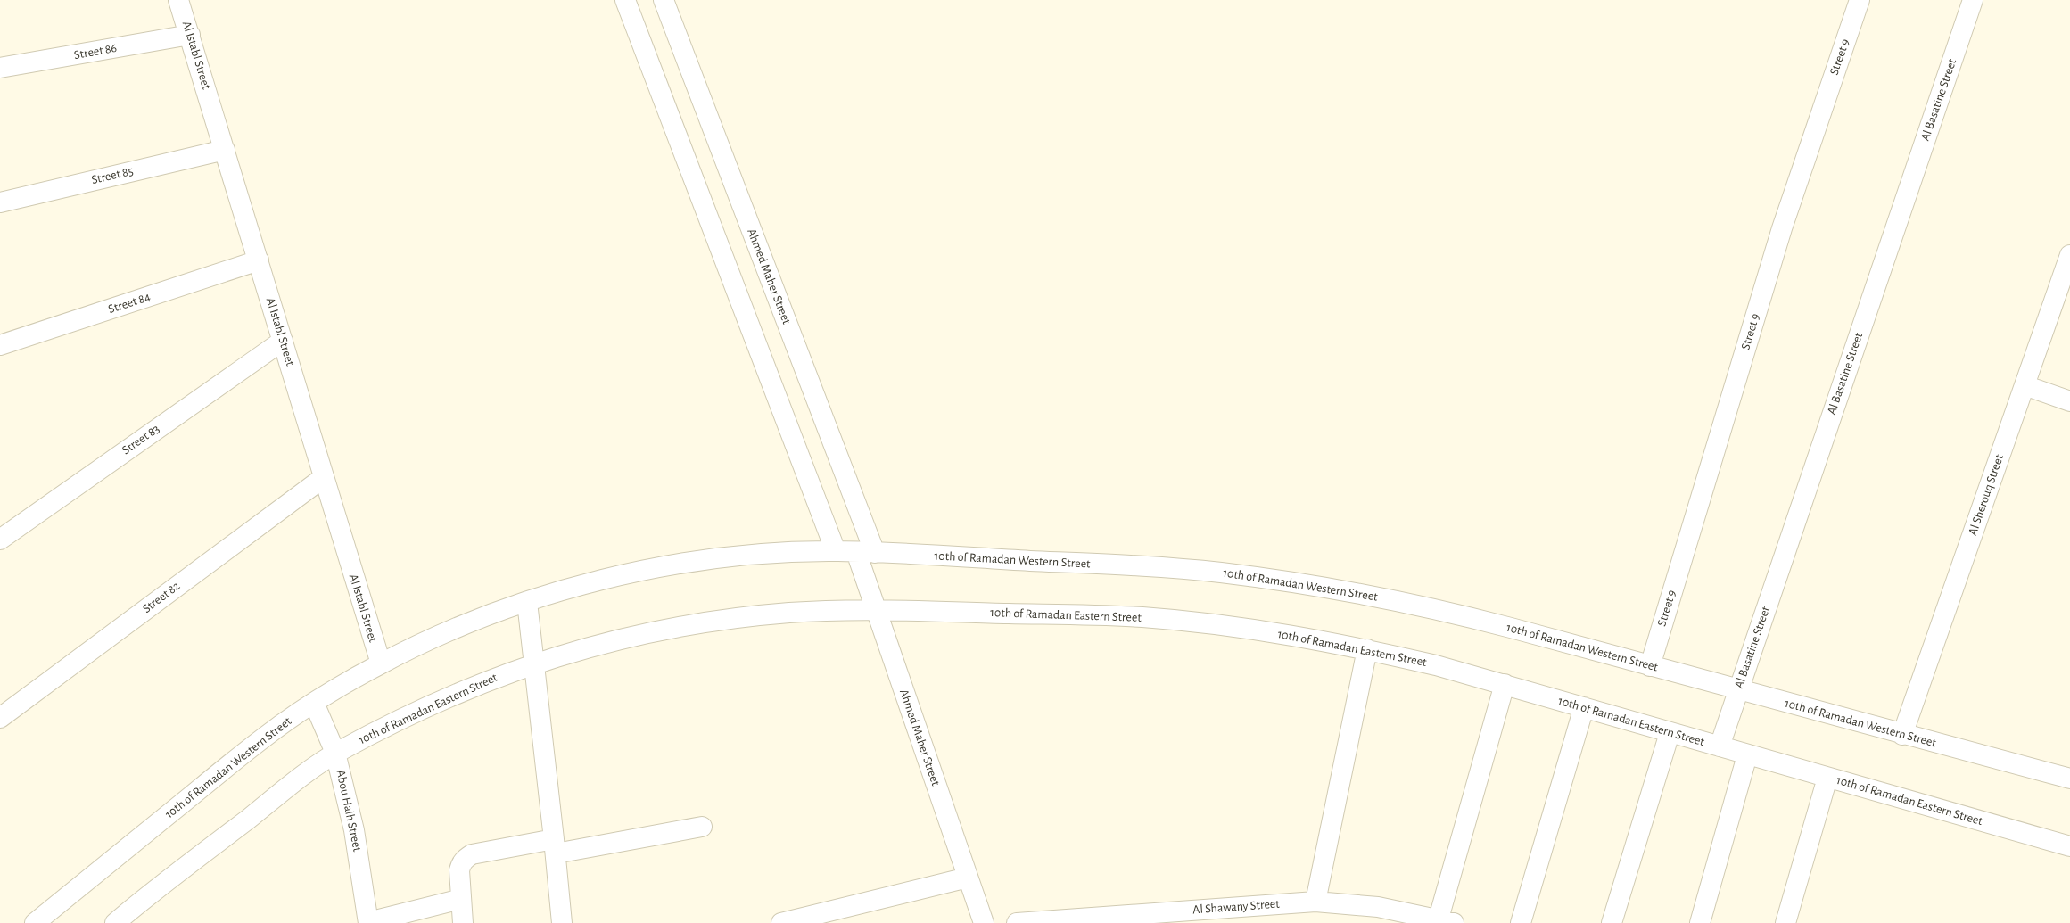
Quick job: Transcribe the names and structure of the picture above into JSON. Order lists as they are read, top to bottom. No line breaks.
{"streets":{"street":["Street 86","Al Istabl Street","Street 9","Al Basatine Street","Street 85","Ahmed Maher Street","Street 84","Street 83","Al Sherouq Street","10th of Ramadan Western Street","Street 82","10th of Ramadan Eastern Street","Abou Halh Street","Al Shawany Street"]},"crossings":[["Street 86","Al Istabl Street"],["Al Istabl Street","Street 85"],["Al Istabl Street","Street 84"],["Al Istabl Street","Street 83"],["Al Istabl Street","10th of Ramadan Western Street"],["Al Istabl Street","Street 82"],["Street 9","10th of Ramadan Western Street"],["Al Basatine Street","10th of Ramadan Western Street"],["Al Basatine Street","10th of Ramadan Eastern Street"],["Ahmed Maher Street","10th of Ramadan Western Street"],["Ahmed Maher Street","10th of Ramadan Eastern Street"],["Al Sherouq Street","10th of Ramadan Western Street"],["10th of Ramadan Western Street","Abou Halh Street"],["10th of Ramadan Eastern Street","Abou Halh Street"]]}
